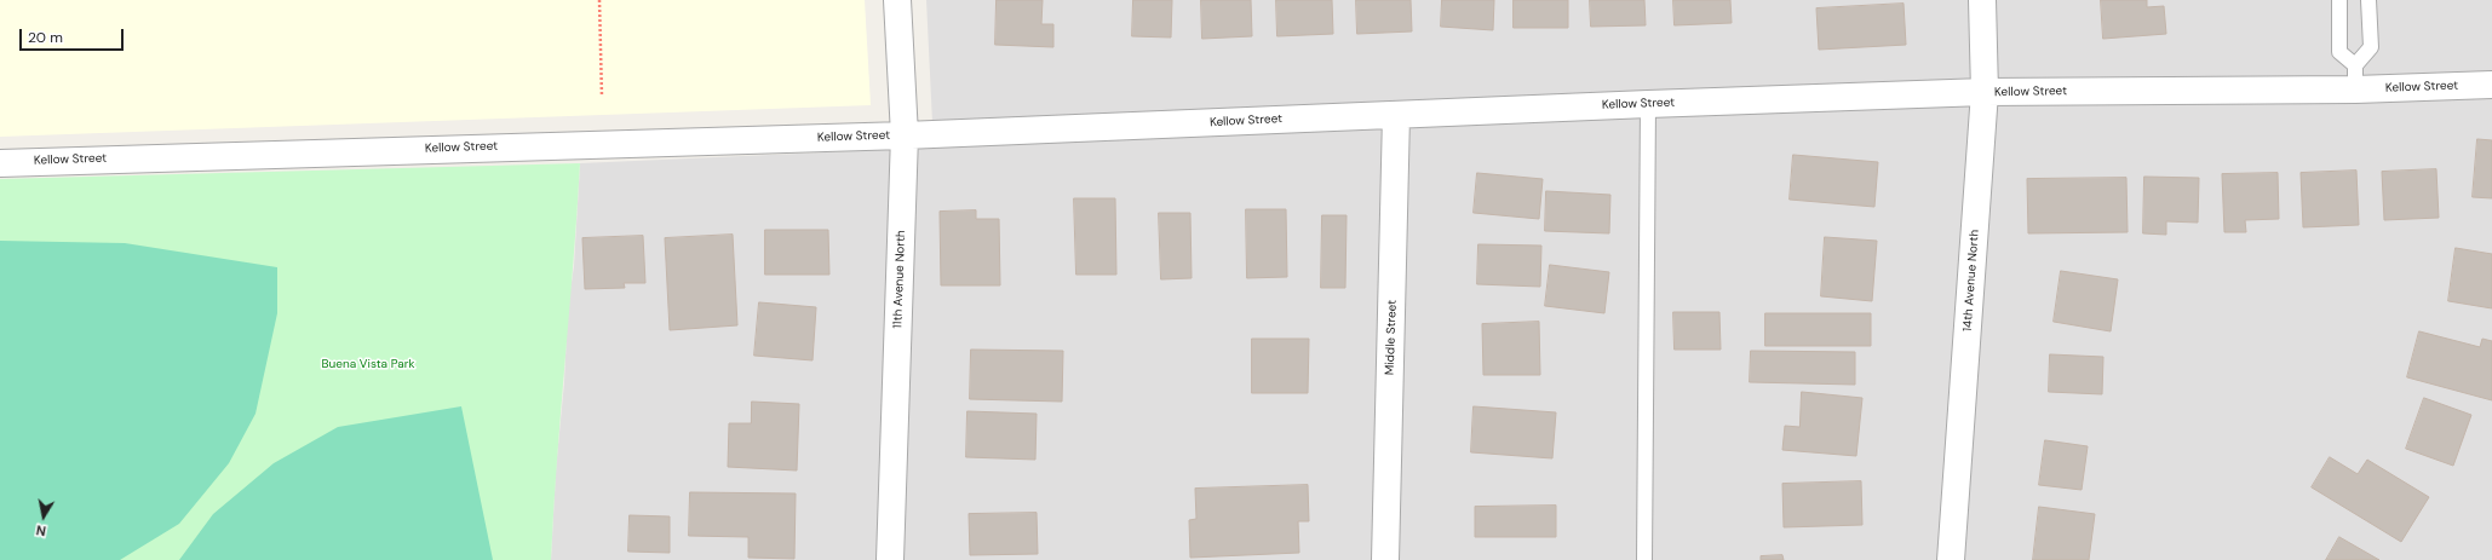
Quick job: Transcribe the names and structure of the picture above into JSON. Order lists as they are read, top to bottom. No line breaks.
{"streets":{"street":["Kellow Street","11th Avenue North","14th Avenue North","Middle Street"]},"crossings":[["Kellow Street","11th Avenue North"],["Kellow Street","14th Avenue North"],["Kellow Street","Middle Street"]],"parks":["Buena Vista Park"],"scale_bar":"20 m","north":"bottom"}
